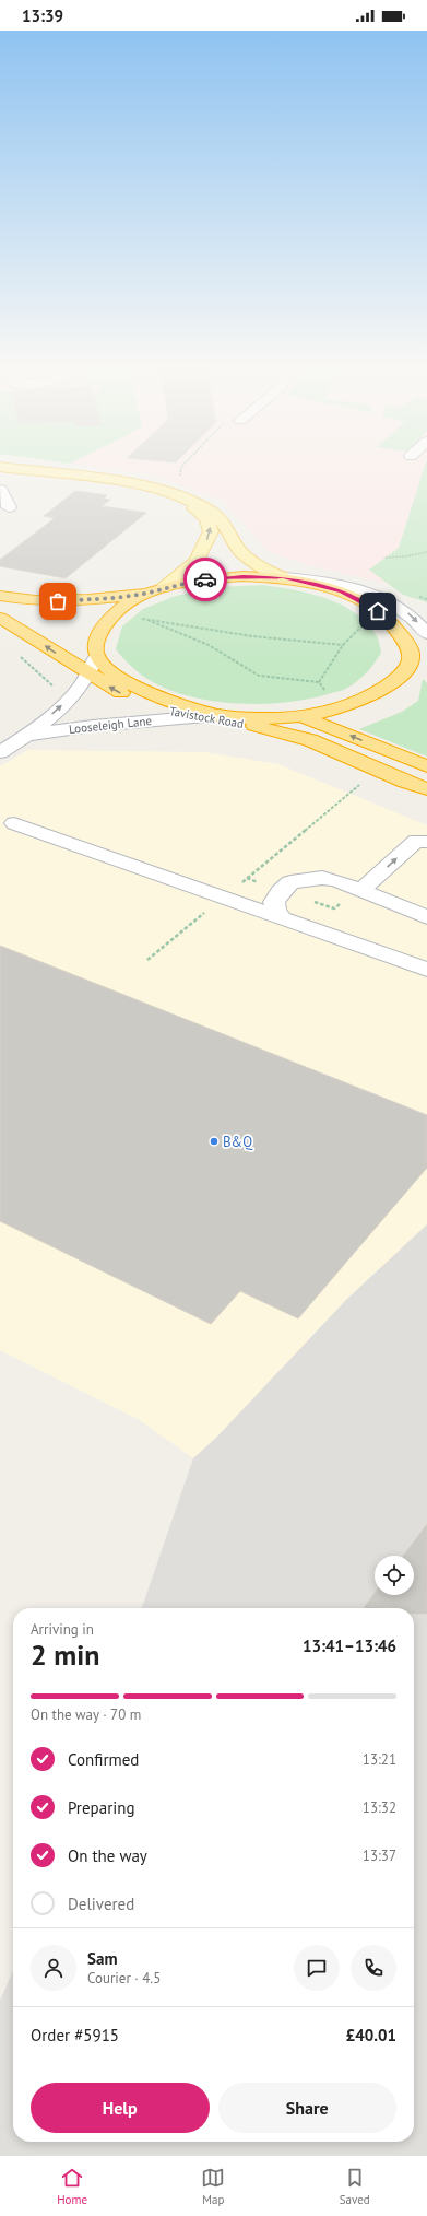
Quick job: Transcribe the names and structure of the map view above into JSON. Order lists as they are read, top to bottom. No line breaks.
{"streets":{"highway":["Tavistock Road"],"street":["Looseleigh Lane"]},"crossings":[["Tavistock Road","Looseleigh Lane"]],"places":["B&Q"],"page":{"status":"13:39","heading":["2 min","Arriving in","13:41–13:46"],"panel":["Sam","Courier · 4.5","Order #5915","£40.01"],"bar":"On the way · 70 m","list":[["Confirmed","13:21"],["Preparing","13:32"],["On the way","13:37"],"Delivered"],"buttons":["Help","Share"],"tabs":["Home","Map","Saved"]}}
